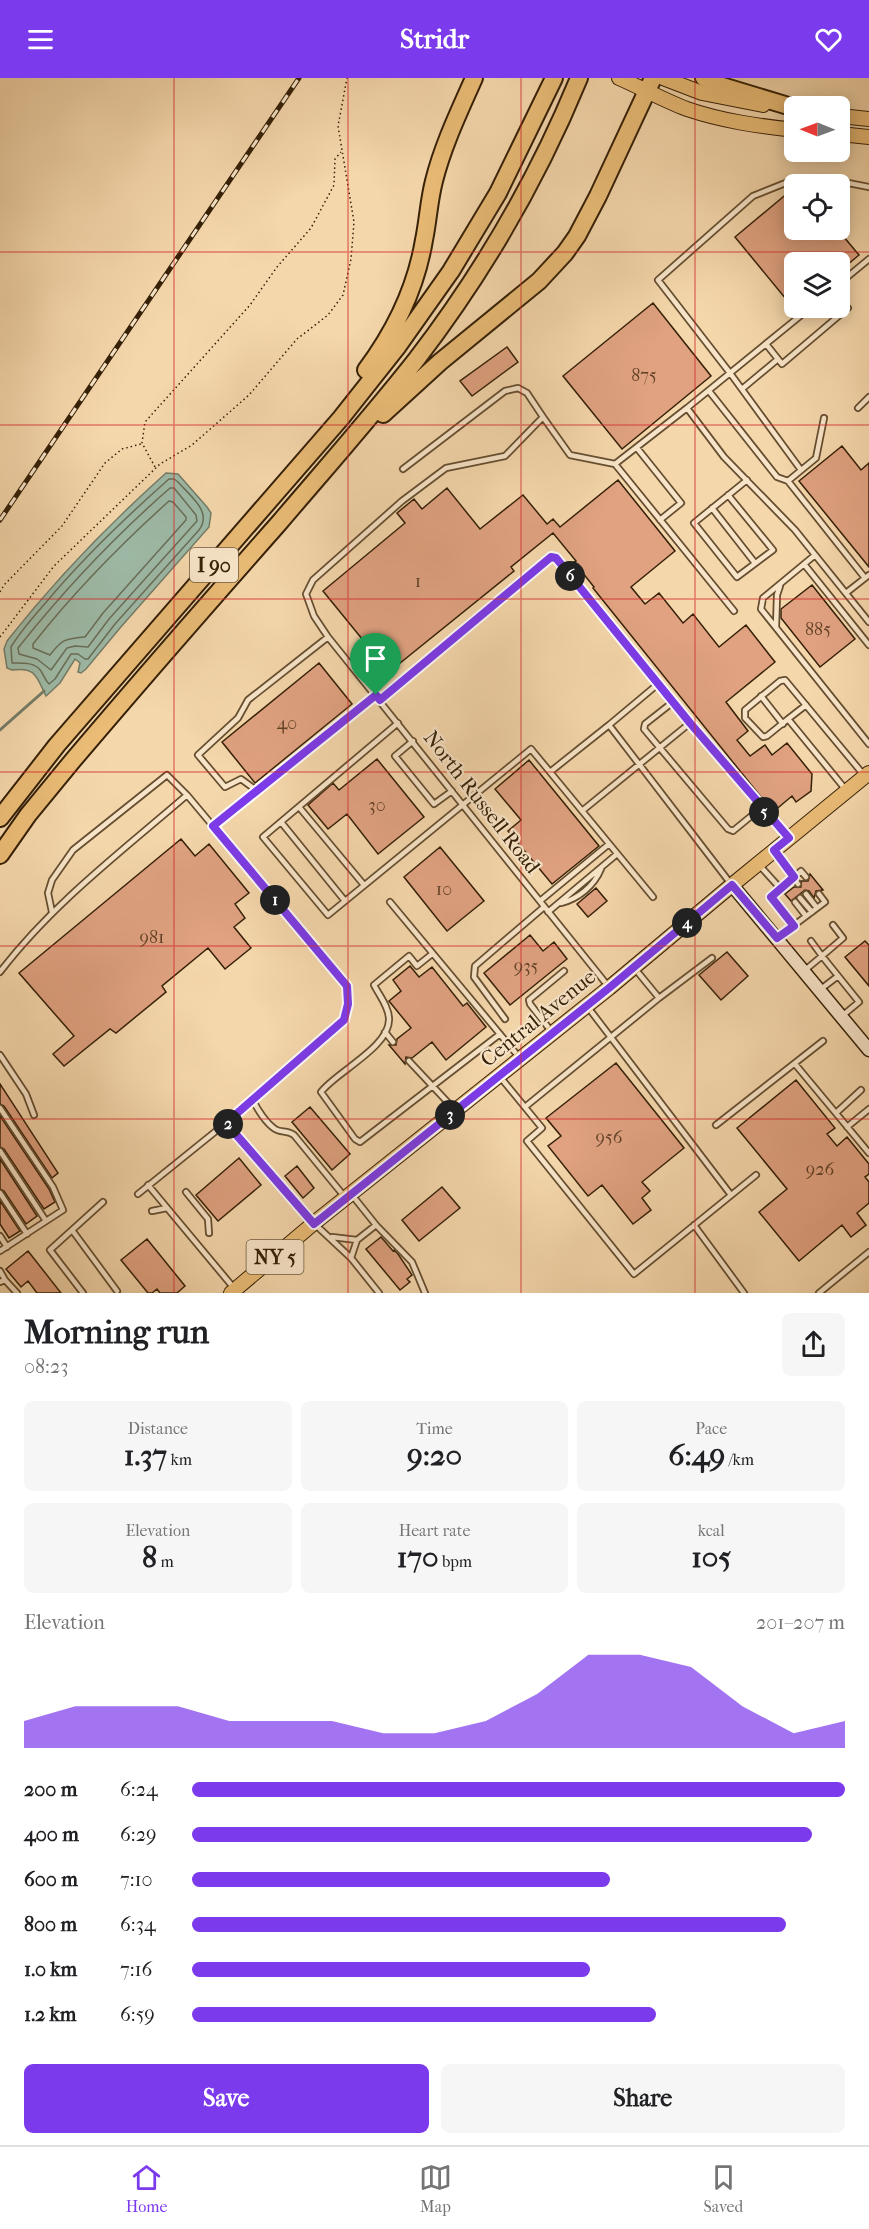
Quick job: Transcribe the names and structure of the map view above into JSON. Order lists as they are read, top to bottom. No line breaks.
{"streets":{"highway":["I 90"],"main road":["Central Avenue","NY 5"],"lane":["North Russell Road"]},"crossings":[["North Russell Road","Central Avenue"]],"house_numbers":["875","1","885","40","30","10","981","935","956","926"],"north":"left","page":{"header":"Stridr","pins":["6","5","1","4","3","2"],"heading":["Morning run","08:23"],"stats":[["Distance","1.37 km"],["Time","9:20"],["Pace","6:49 /km"],["Elevation","8 m"],["Heart rate","170 bpm"],["kcal","105"]],"chart":["Elevation","201–207 m"],"list":[{"name":"200 m","note":"6:24"},{"name":"400 m","note":"6:29"},{"name":"600 m","note":"7:10"},{"name":"800 m","note":"6:34"},{"name":"1.0 km","note":"7:16"},{"name":"1.2 km","note":"6:59"}],"buttons":["Save","Share"],"tabs":["Home","Map","Saved"]}}
